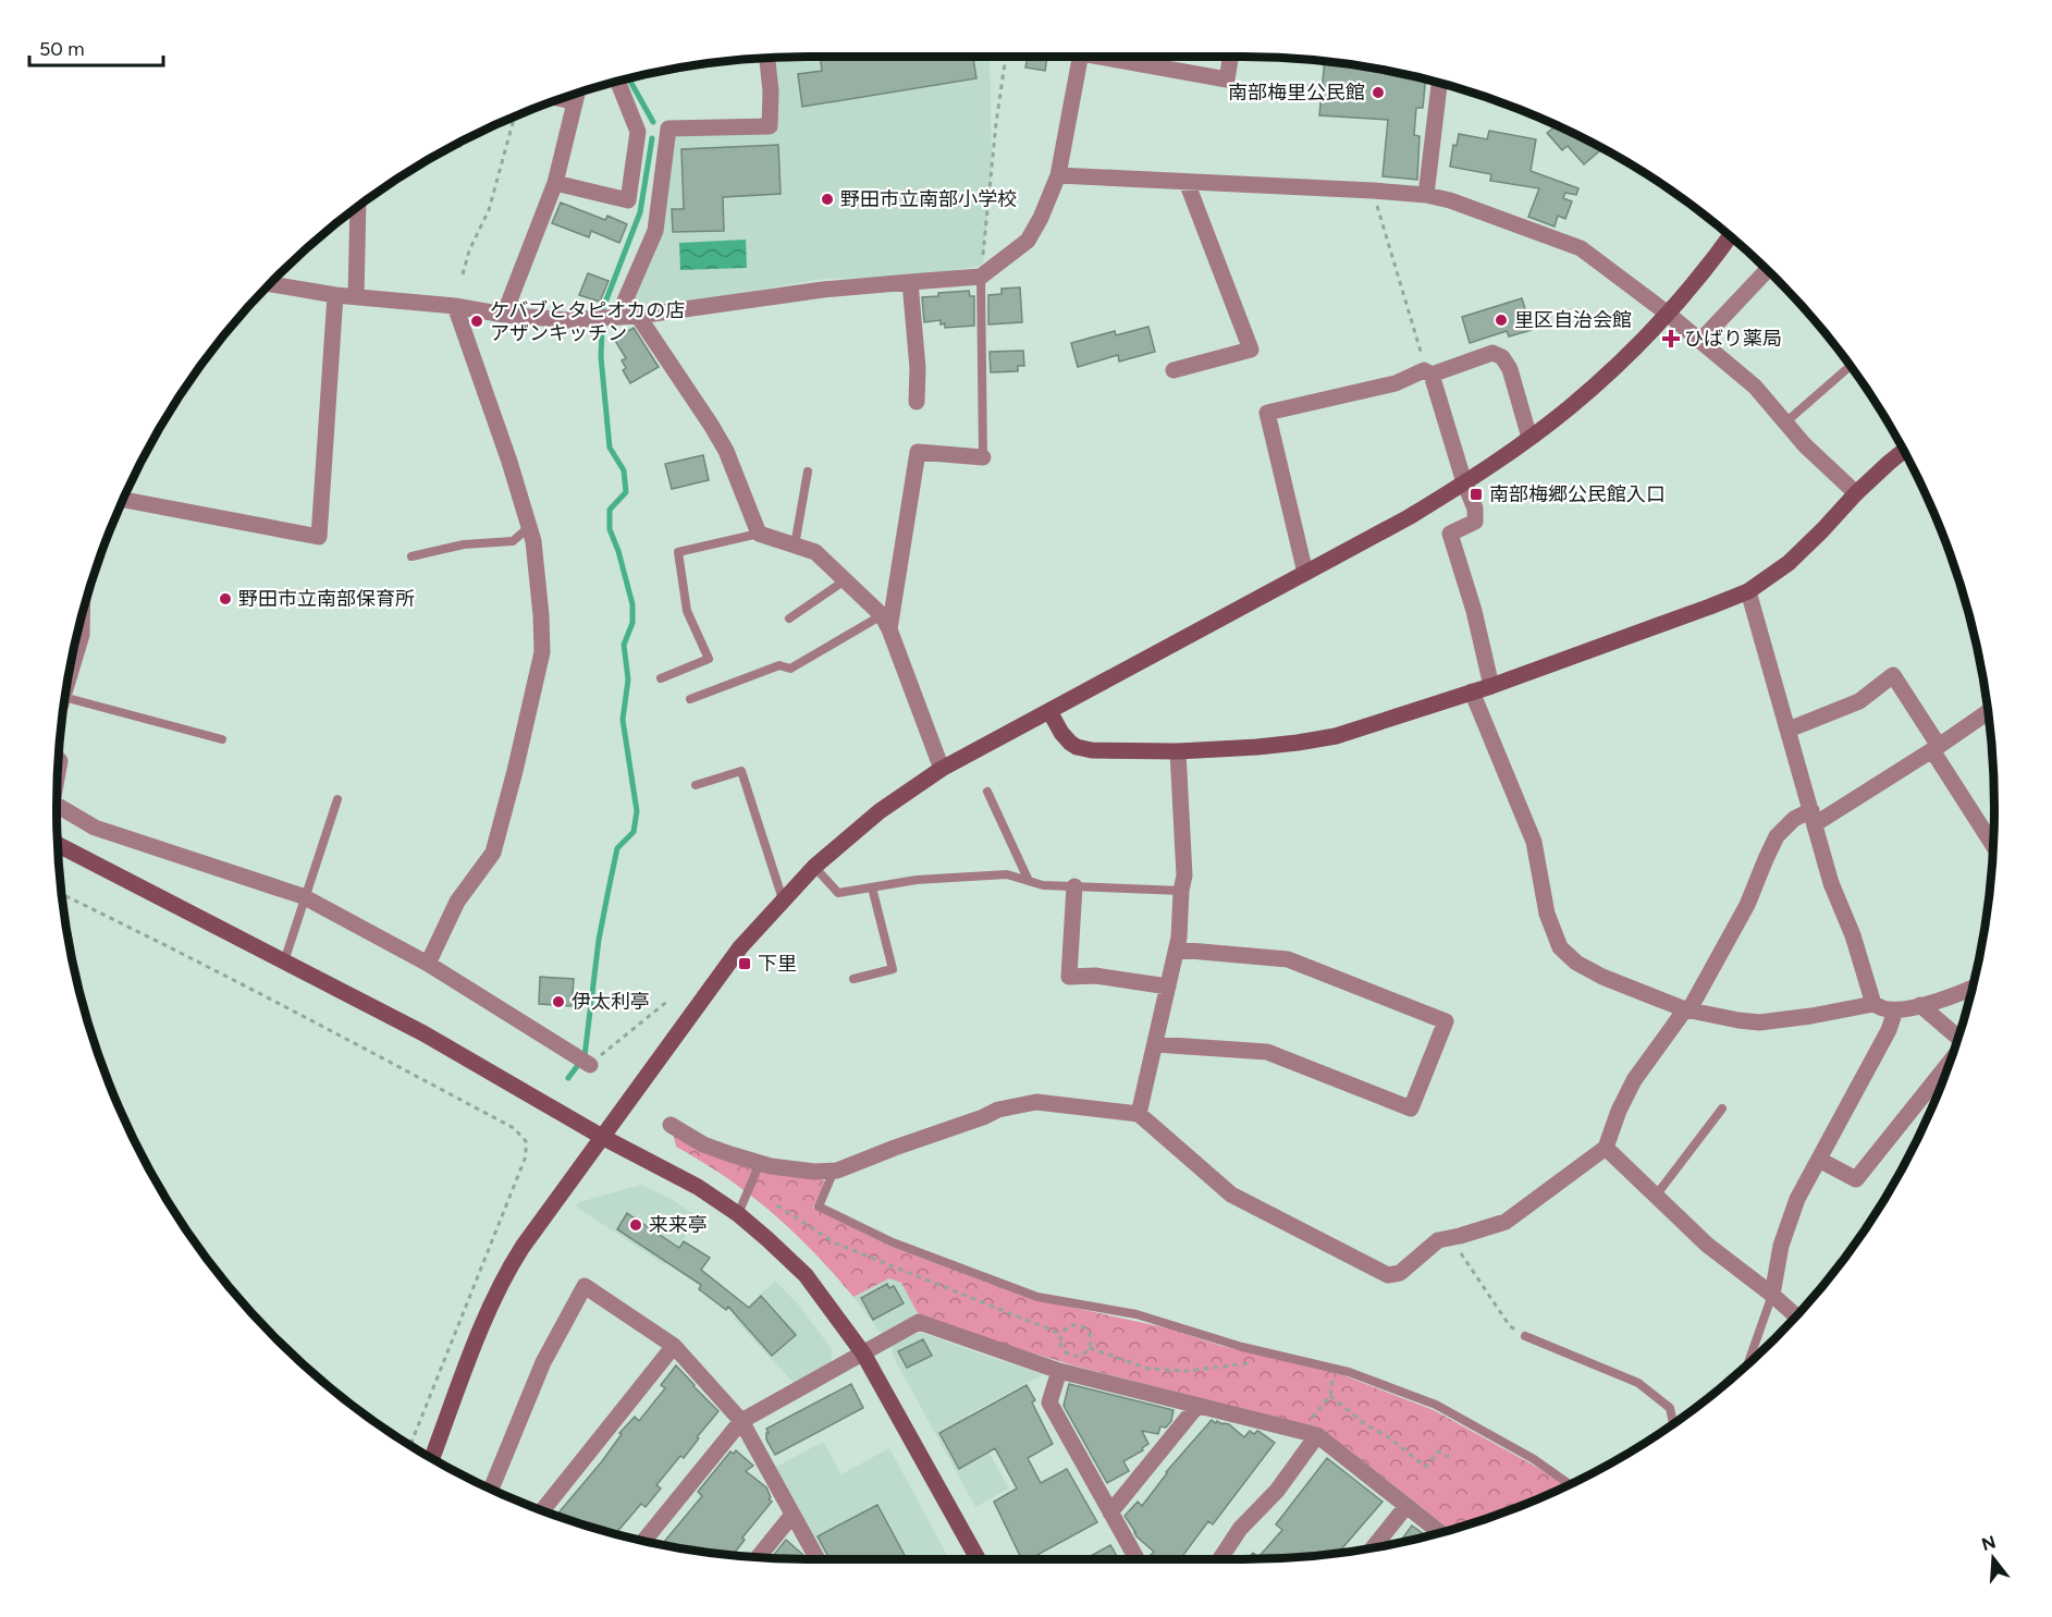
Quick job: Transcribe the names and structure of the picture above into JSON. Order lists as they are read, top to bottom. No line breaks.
{"places":{"other":["南部梅里公民館","野田市立南部小学校","里区自治会館","ケバブとタピオカの店 アザンキッチン","野田市立南部保育所","伊太利亭","来来亭"],"health":["ひばり薬局"],"transit":["南部梅郷公民館入口","下里"]},"scale_bar":"50 m","north":"top"}
